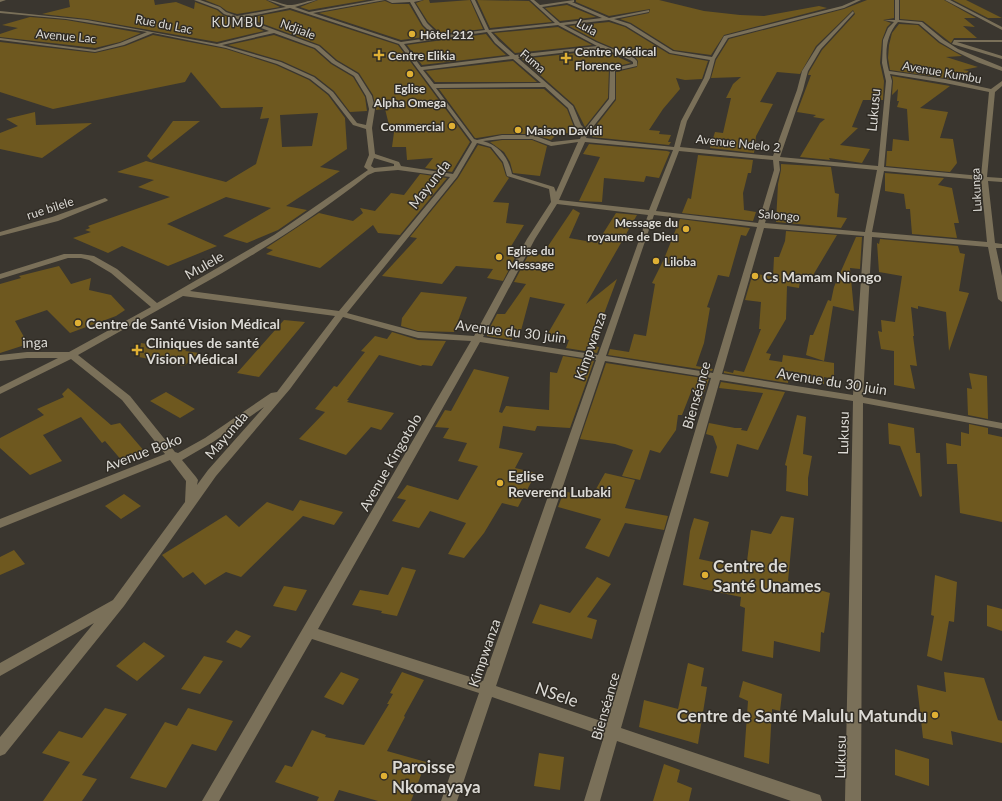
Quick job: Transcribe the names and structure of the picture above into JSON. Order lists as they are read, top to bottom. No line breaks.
{"streets":{"street":["Rue du Lac","Lula","Ndjiale","Avenue Lac","Fuma","Avenue Kumbu","Lukusu","Avenue Ndelo 2","Mayunda","Lukunga","rue bilele","Salongo","Mulele","Avenue du 30 juin","inga","Kimpwanza","Bienséance","Avenue Boko","Avenue Kingotolo","NSele"]},"crossings":[["Rue du Lac","Ndjiale"],["Rue du Lac","Avenue Lac"],["Lula","Fuma"],["Lula","Avenue Ndelo 2"],["Lula","Avenue Kingotolo"],["Fuma","Avenue Ndelo 2"],["Fuma","Avenue Kingotolo"],["Avenue Kumbu","Lukusu"],["Avenue Kumbu","Lukunga"],["Lukusu","Avenue Ndelo 2"],["Lukusu","Salongo"],["Lukusu","Avenue du 30 juin"],["Avenue Ndelo 2","Mayunda"],["Avenue Ndelo 2","Lukunga"],["Avenue Ndelo 2","Kimpwanza"],["Avenue Ndelo 2","Bienséance"],["Avenue Ndelo 2","Avenue Kingotolo"],["Mayunda","Avenue du 30 juin"],["Mayunda","Avenue Boko"],["Lukunga","Salongo"],["Salongo","Kimpwanza"],["Salongo","Bienséance"],["Salongo","Avenue Kingotolo"],["Mulele","Avenue du 30 juin"],["Mulele","inga"],["Avenue du 30 juin","Kimpwanza"],["Avenue du 30 juin","Bienséance"],["Avenue du 30 juin","Avenue Kingotolo"],["Kimpwanza","NSele"],["Bienséance","NSele"],["Avenue Kingotolo","NSele"]],"districts":["KUMBU"],"places":{"other":["Hôtel 212","Eglise Alpha Omega","Commercial","Maison Davidi","Message du royaume de Dieu","Eglise du Message","Liloba","Cs Mamam Niongo","Centre de Santé Vision Médical","Eglise Reverend Lubaki","Centre de Santé Unames","Centre de Santé Malulu Matundu","Paroisse Nkomayaya"],"health":["Centre Elikia","Centre Médical Florence","Cliniques de santé Vision Médical"]}}
